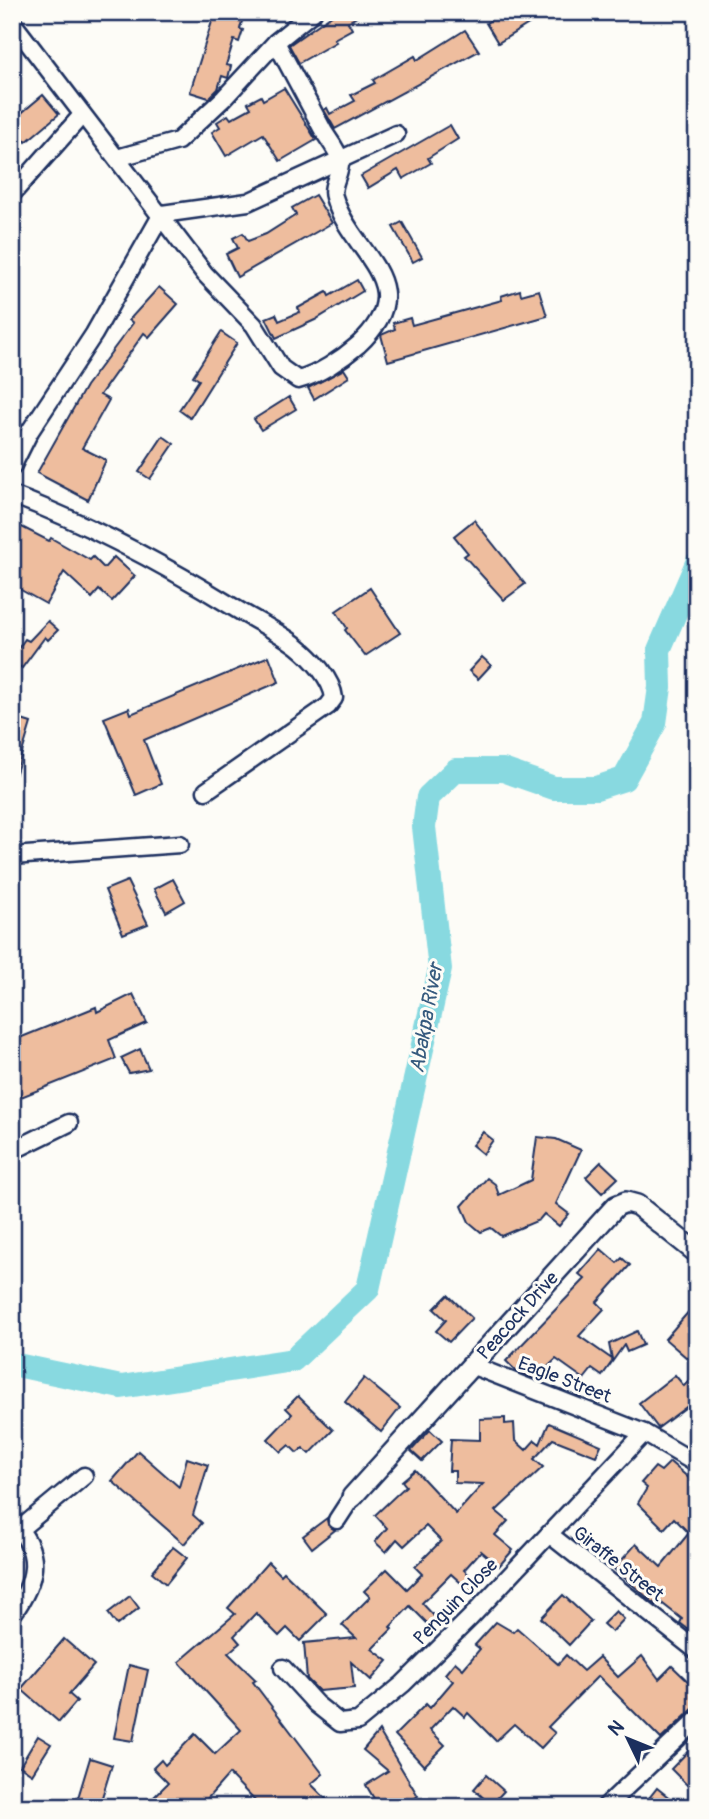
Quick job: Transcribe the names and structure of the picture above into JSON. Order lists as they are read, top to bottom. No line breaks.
{"streets":{"street":["Peacock Drive","Eagle Street","Giraffe Street","Penguin Close"]},"crossings":[["Peacock Drive","Eagle Street"],["Eagle Street","Penguin Close"],["Giraffe Street","Penguin Close"]],"water":["Abakpa River"],"north":"top left"}
